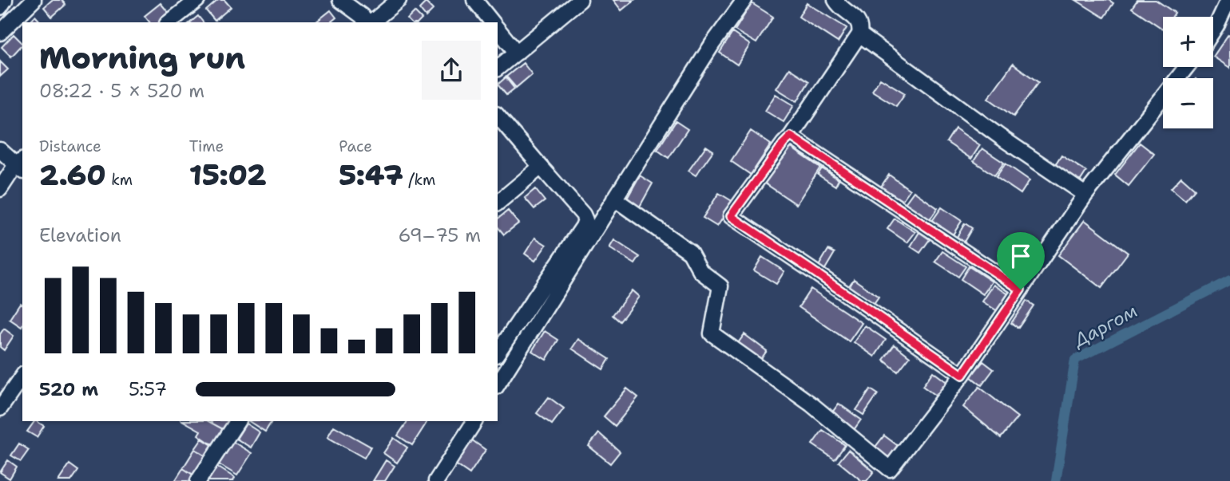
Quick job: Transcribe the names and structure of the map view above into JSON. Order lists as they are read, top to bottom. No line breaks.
{"water":["Даргом"],"page":{"map_buttons":["+","−"],"heading":["Morning run","08:22 · 5 × 520 m"],"stats":[["Distance","2.60 km"],["Time","15:02"],["Pace","5:47 /km"]],"chart":["Elevation","69–75 m"],"list":[{"name":"520 m","note":"5:57"}]}}
